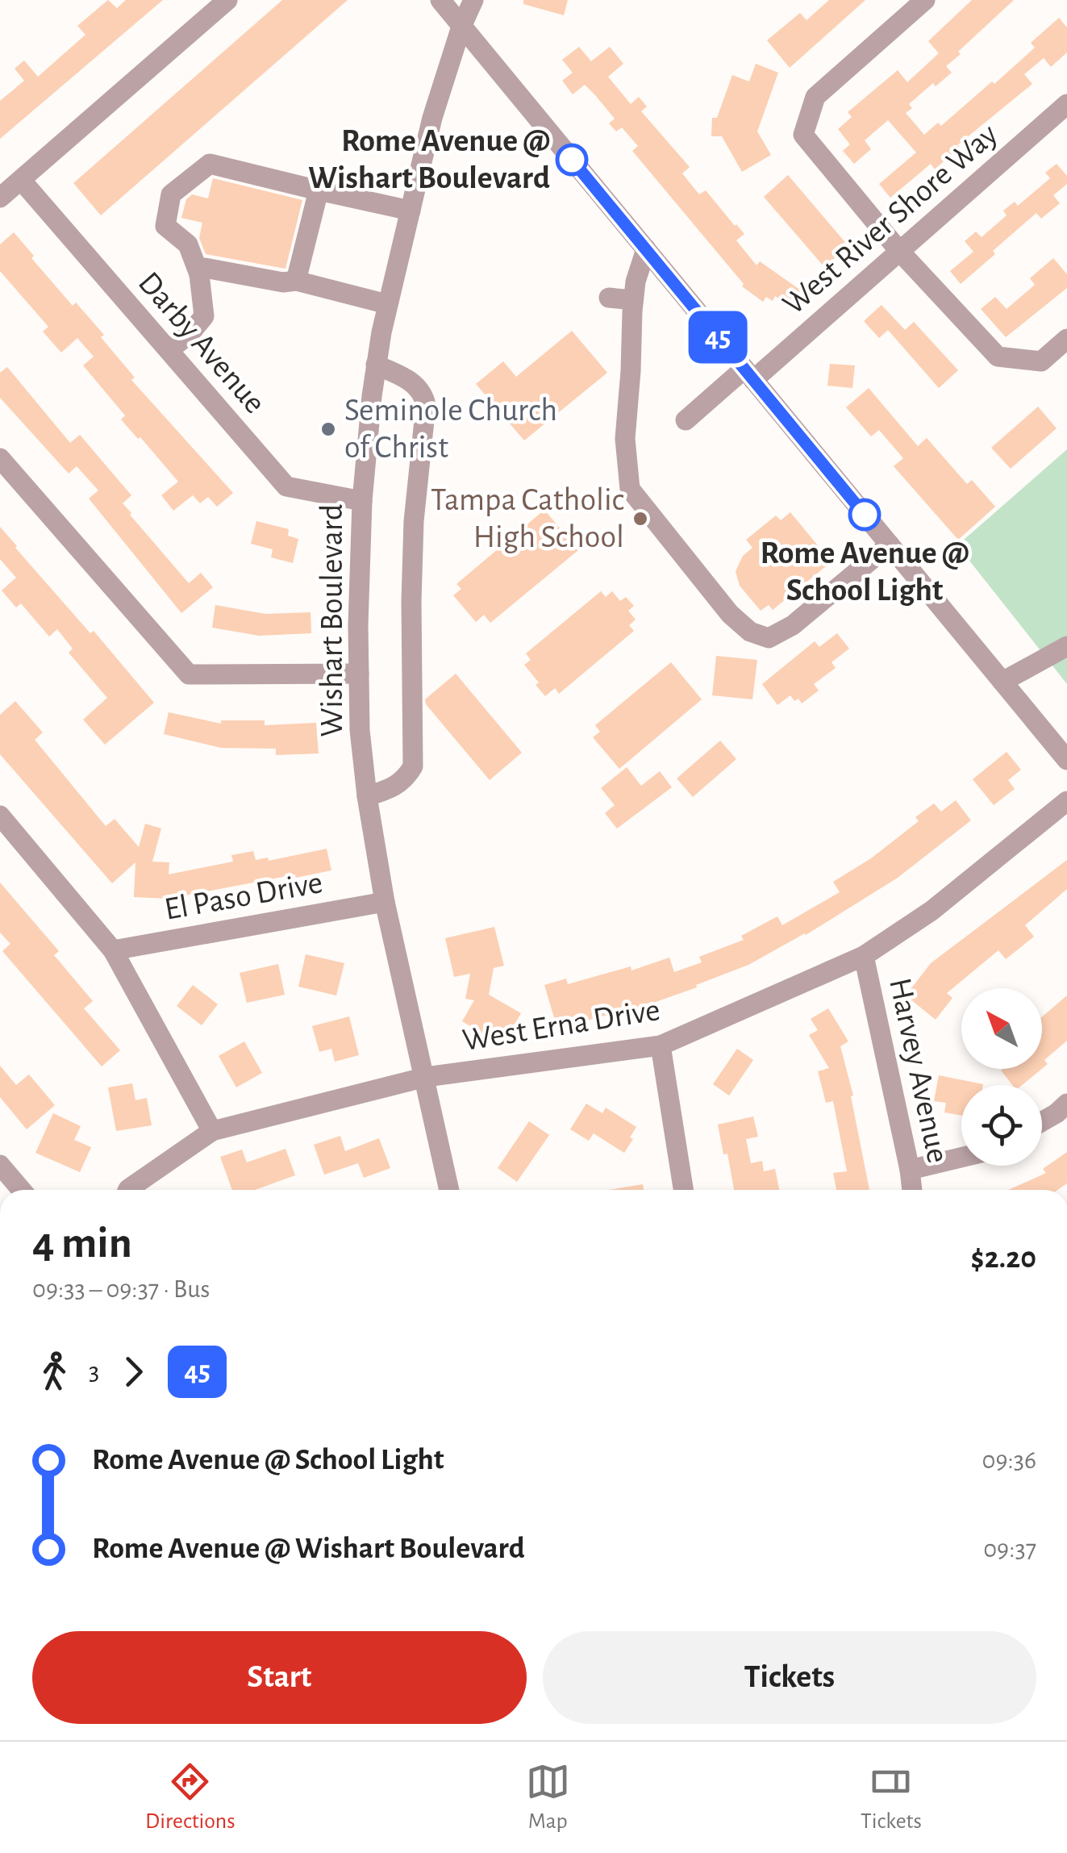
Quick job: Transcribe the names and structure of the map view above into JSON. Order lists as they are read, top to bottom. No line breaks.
{"streets":{"street":["West River Shore Way","Darby Avenue","Wishart Boulevard","El Paso Drive","West Erna Drive","Harvey Avenue"]},"crossings":[["Darby Avenue","Wishart Boulevard"],["Wishart Boulevard","El Paso Drive"],["Wishart Boulevard","West Erna Drive"],["West Erna Drive","Harvey Avenue"]],"places":["Rome Avenue @ Wishart Boulevard","Seminole Church of Christ","Rome Avenue @ School Light","Tampa Catholic High School"],"lines":["bus line 45"],"north":"top left","page":{"on_map":"45","heading":["4 min","09:33 – 09:37 · Bus","$2.20"],"legs":["3","45"],"list":[{"name":"Rome Avenue @ School Light","value":"09:36"},{"name":"Rome Avenue @ Wishart Boulevard","value":"09:37"}],"buttons":["Start","Tickets"],"tabs":["Directions","Map","Tickets"]}}
